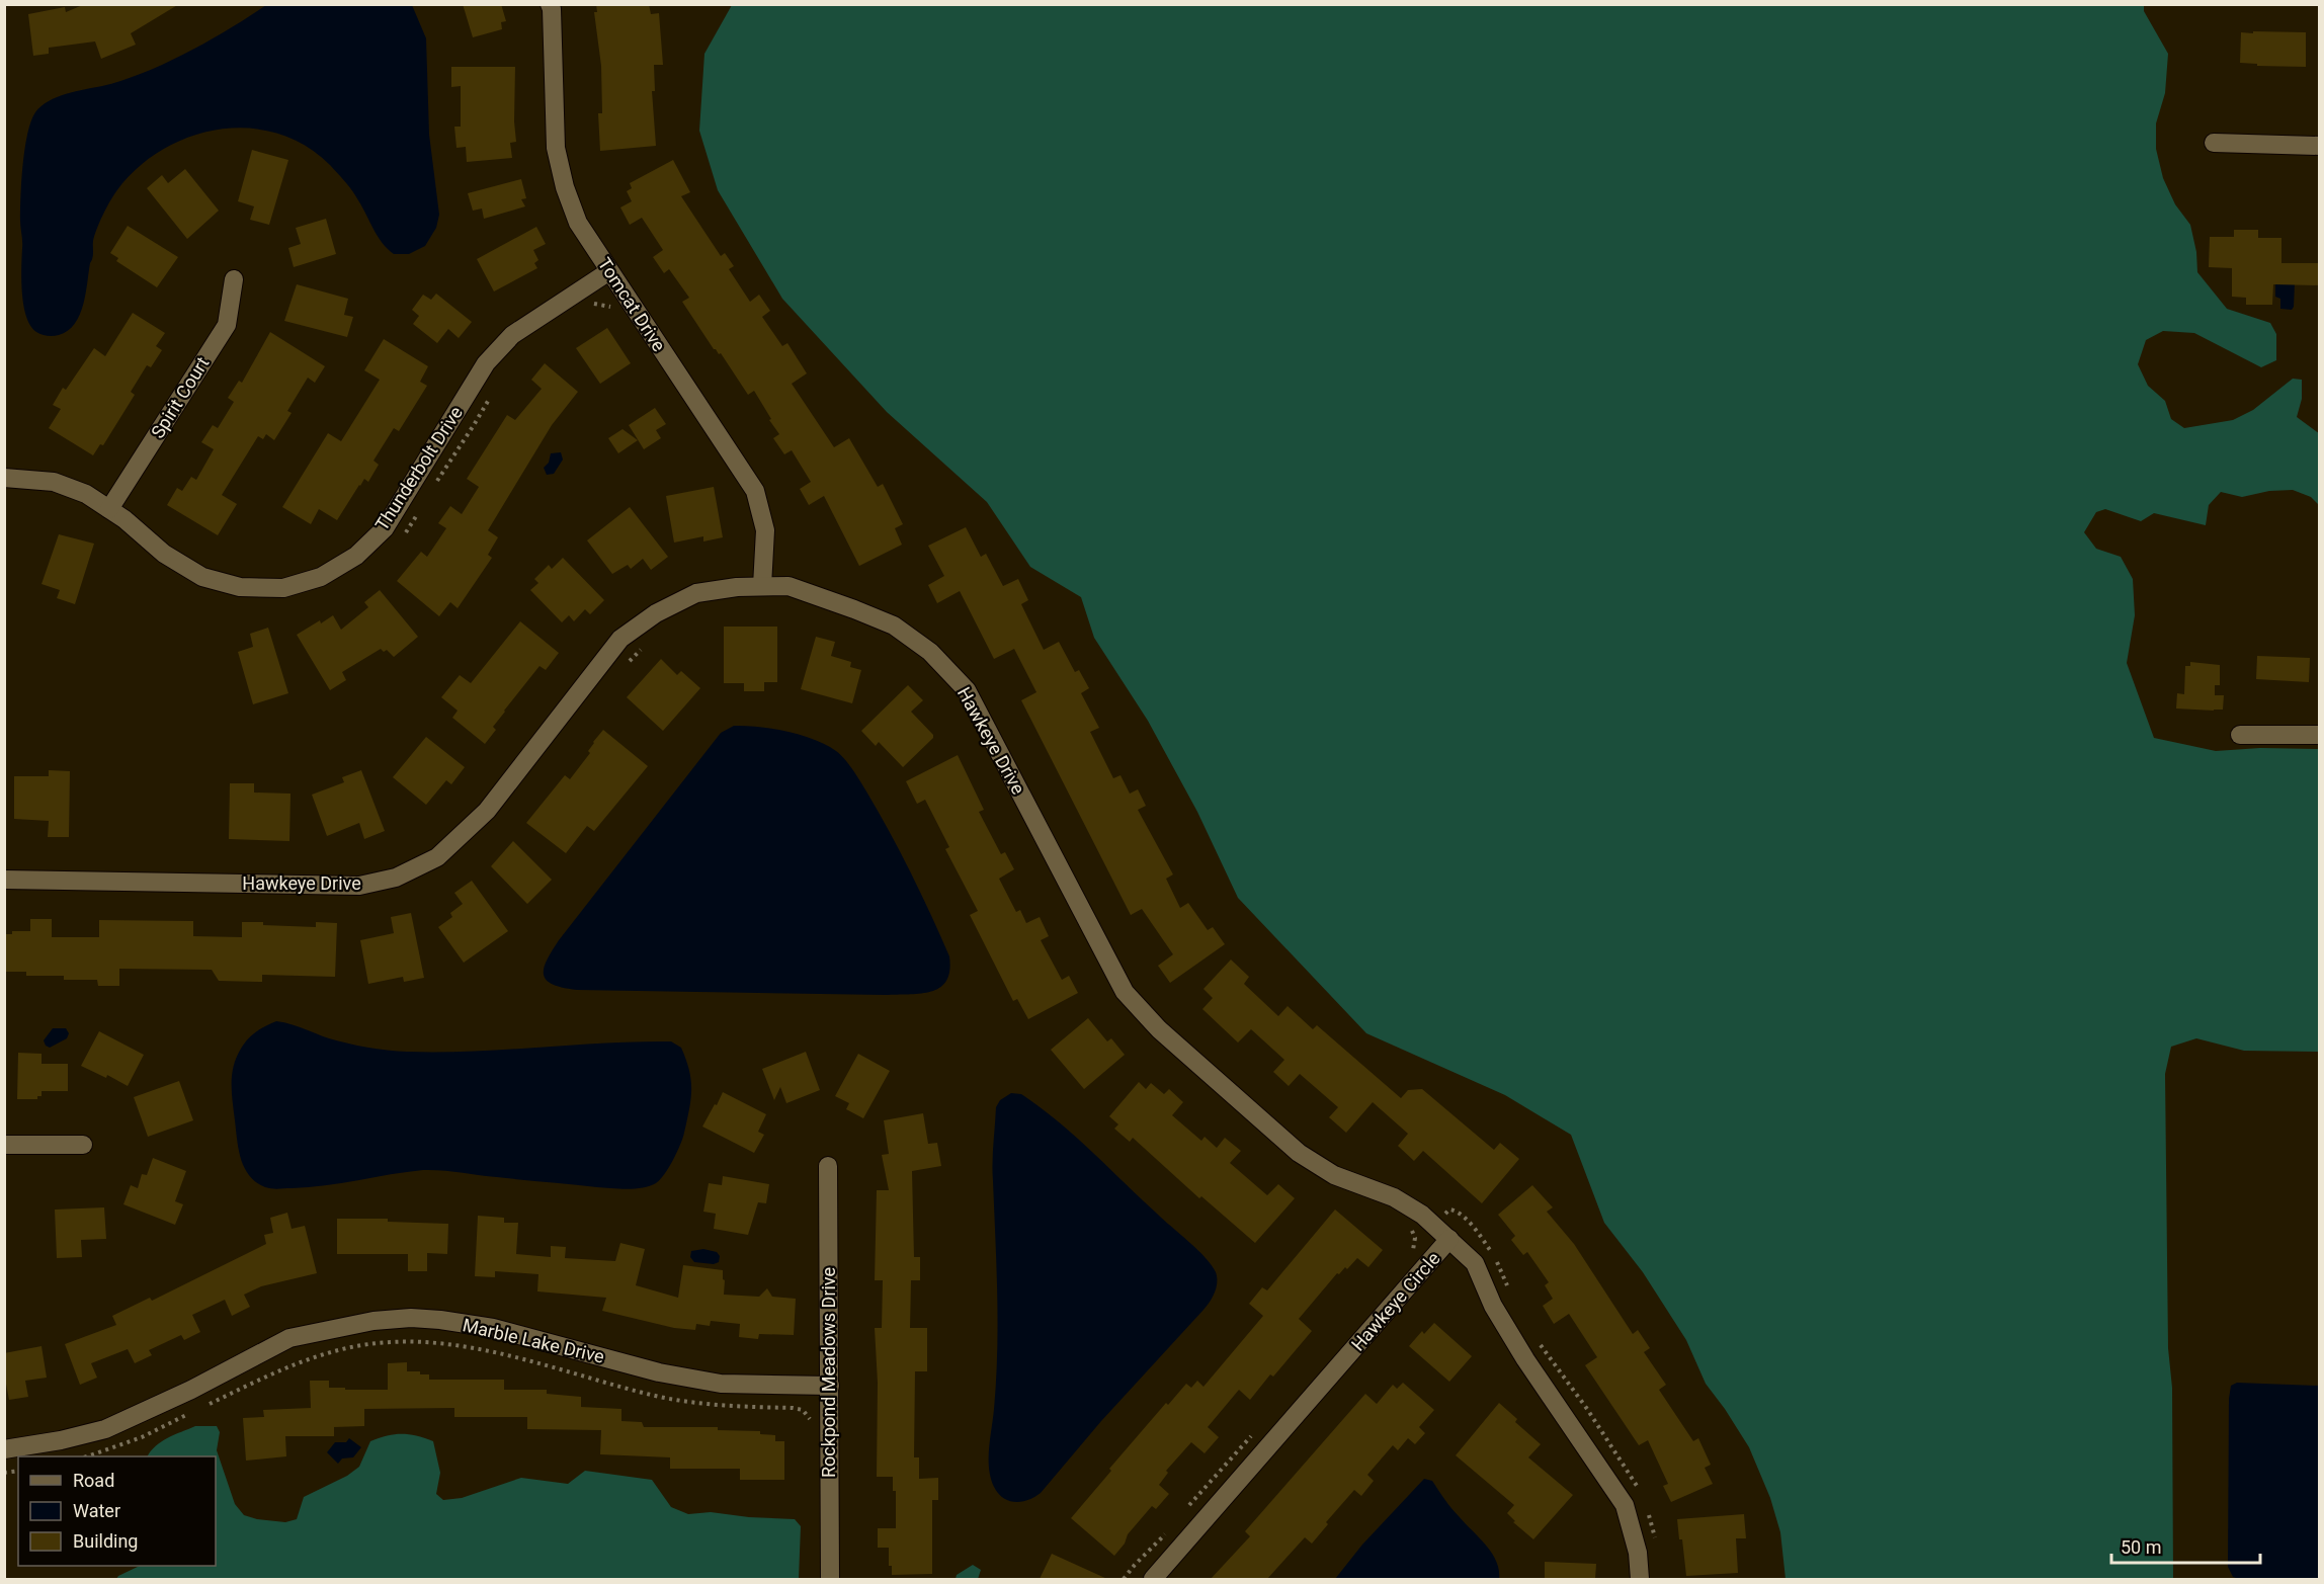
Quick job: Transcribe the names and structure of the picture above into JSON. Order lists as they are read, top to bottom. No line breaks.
{"streets":{"street":["Tomcat Drive","Spirit Court","Thunderbolt Drive","Hawkeye Drive","Hawkeye Circle","Marble Lake Drive","Rockpond Meadows Drive"]},"crossings":[["Tomcat Drive","Thunderbolt Drive"],["Tomcat Drive","Hawkeye Drive"],["Spirit Court","Thunderbolt Drive"],["Hawkeye Drive","Hawkeye Circle"],["Marble Lake Drive","Rockpond Meadows Drive"]],"legend":["Road","Water","Building"],"scale_bar":"50 m"}
